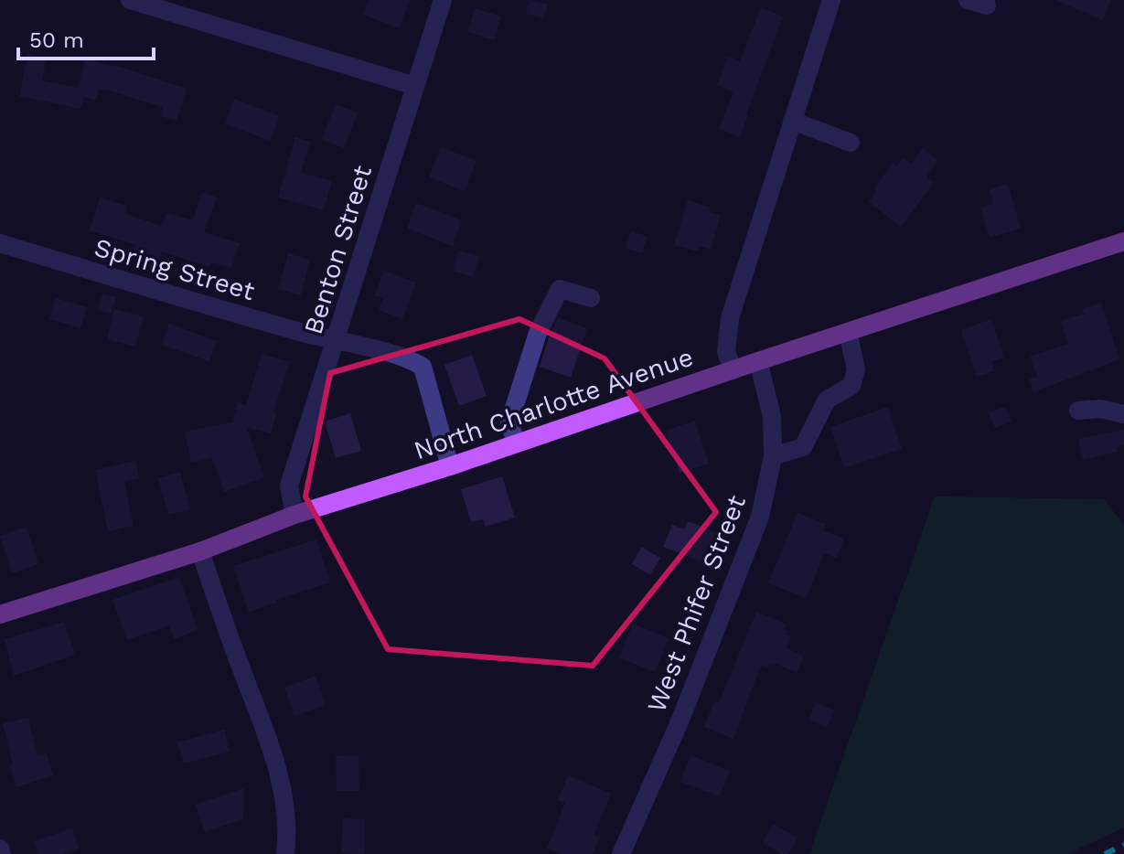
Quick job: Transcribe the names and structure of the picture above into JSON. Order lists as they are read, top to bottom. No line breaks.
{"streets":{"main road":["North Charlotte Avenue"],"street":["Benton Street","Spring Street","West Phifer Street"]},"crossings":[["Benton Street","Spring Street"],["Benton Street","North Charlotte Avenue"],["Spring Street","North Charlotte Avenue"],["North Charlotte Avenue","West Phifer Street"]],"scale_bar":"50 m"}
